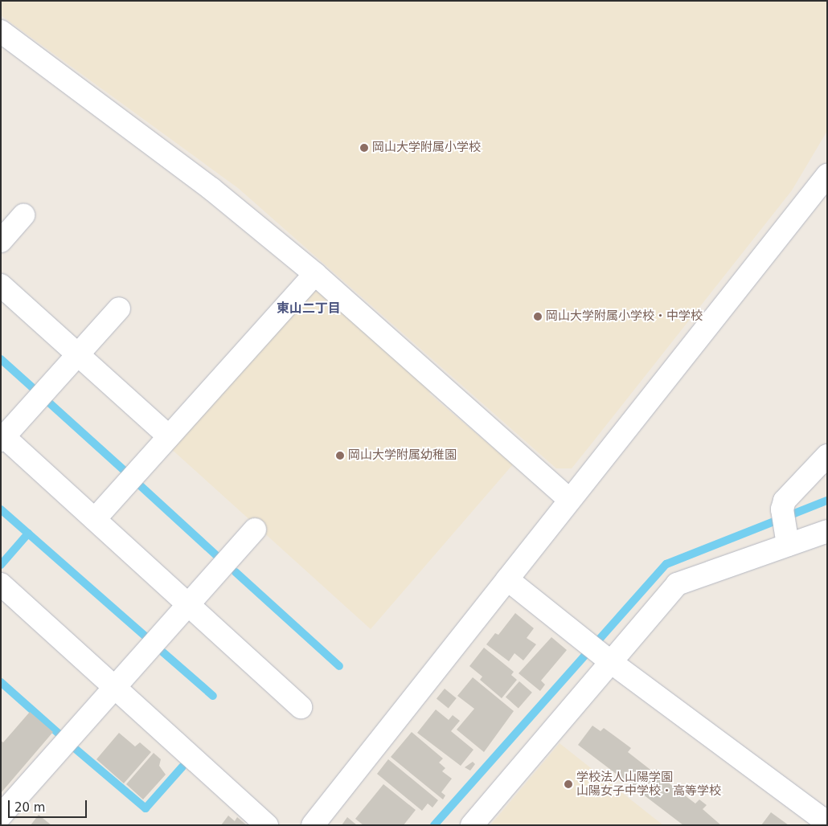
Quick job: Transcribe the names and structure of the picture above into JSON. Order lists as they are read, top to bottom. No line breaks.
{"districts":["東山二丁目"],"places":["岡山大学附属小学校","岡山大学附属小学校・中学校","岡山大学附属幼稚園","学校法人山陽学園 山陽女子中学校・高等学校"],"scale_bar":"20 m"}
